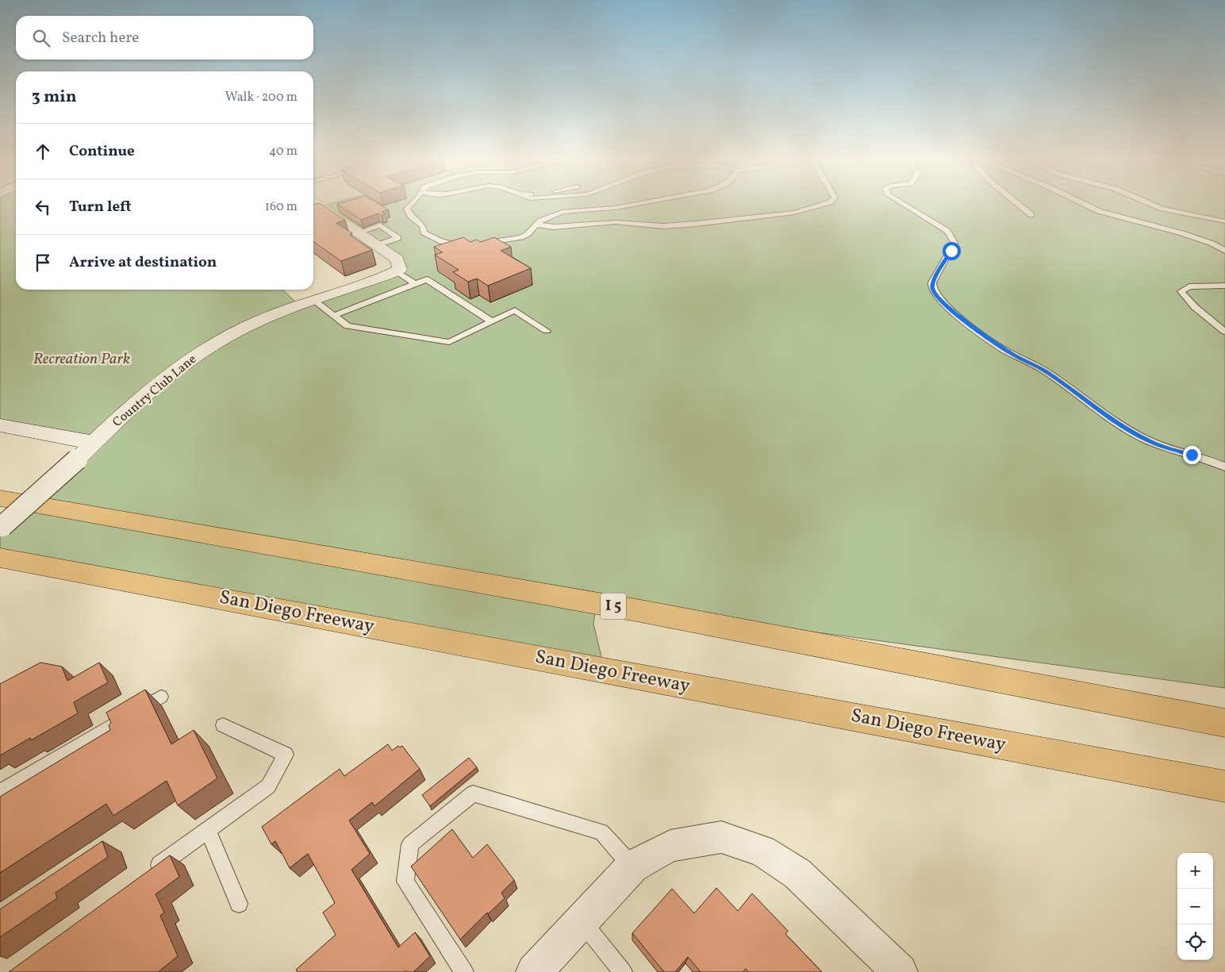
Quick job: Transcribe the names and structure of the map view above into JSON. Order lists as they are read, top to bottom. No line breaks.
{"streets":{"highway":["I 5","San Diego Freeway"],"street":["Country Club Lane"]},"parks":["Recreation Park"],"page":{"search":"Search here","heading":["3 min","Walk · 200 m"],"list":[["Continue","40 m"],["Turn left","160 m"],"Arrive at destination"],"map_buttons":["+","−"]}}
